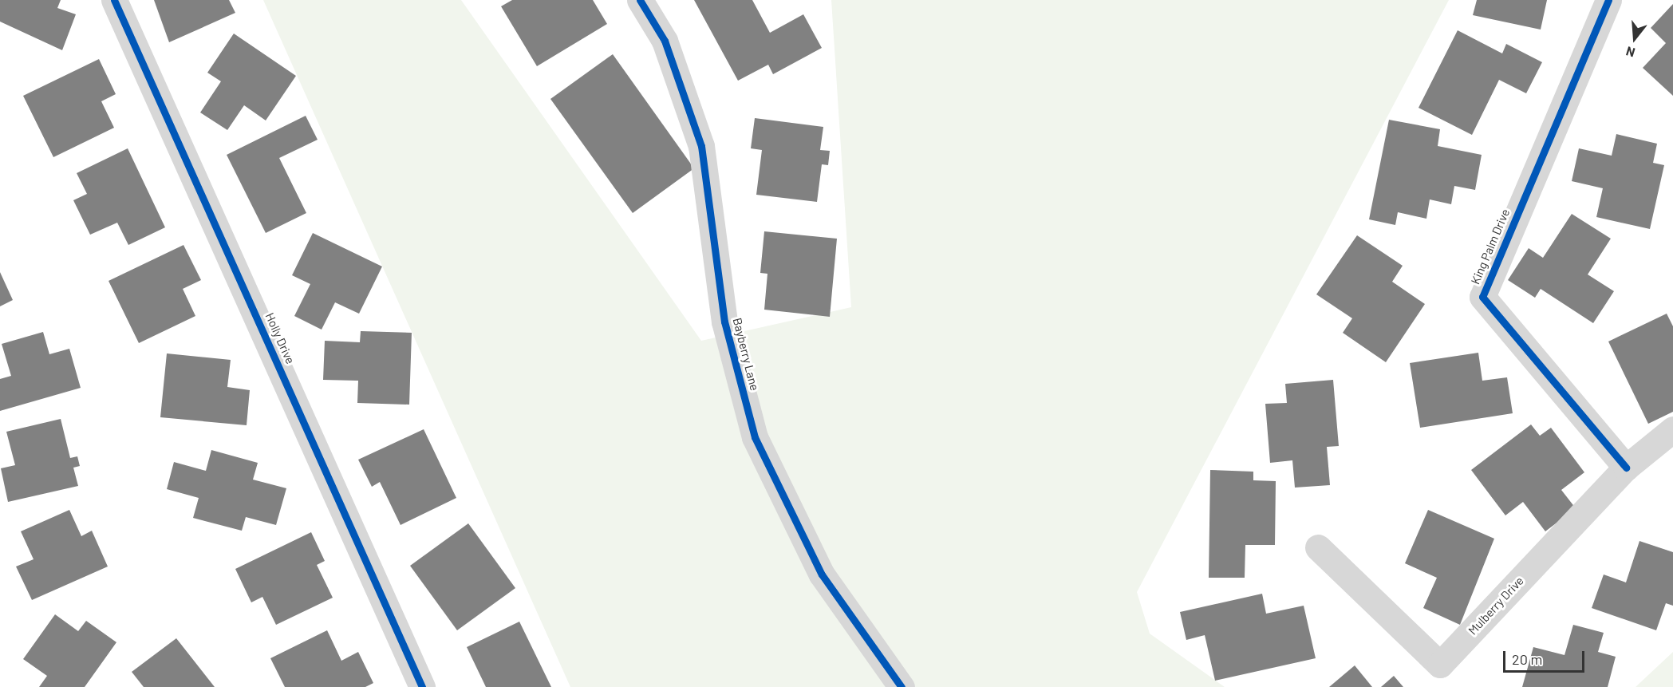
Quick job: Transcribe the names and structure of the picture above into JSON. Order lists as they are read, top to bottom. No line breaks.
{"streets":{"street":["King Palm Drive","Holly Drive","Bayberry Lane","Mulberry Drive"]},"crossings":[["King Palm Drive","Mulberry Drive"]],"scale_bar":"20 m","north":"bottom"}
